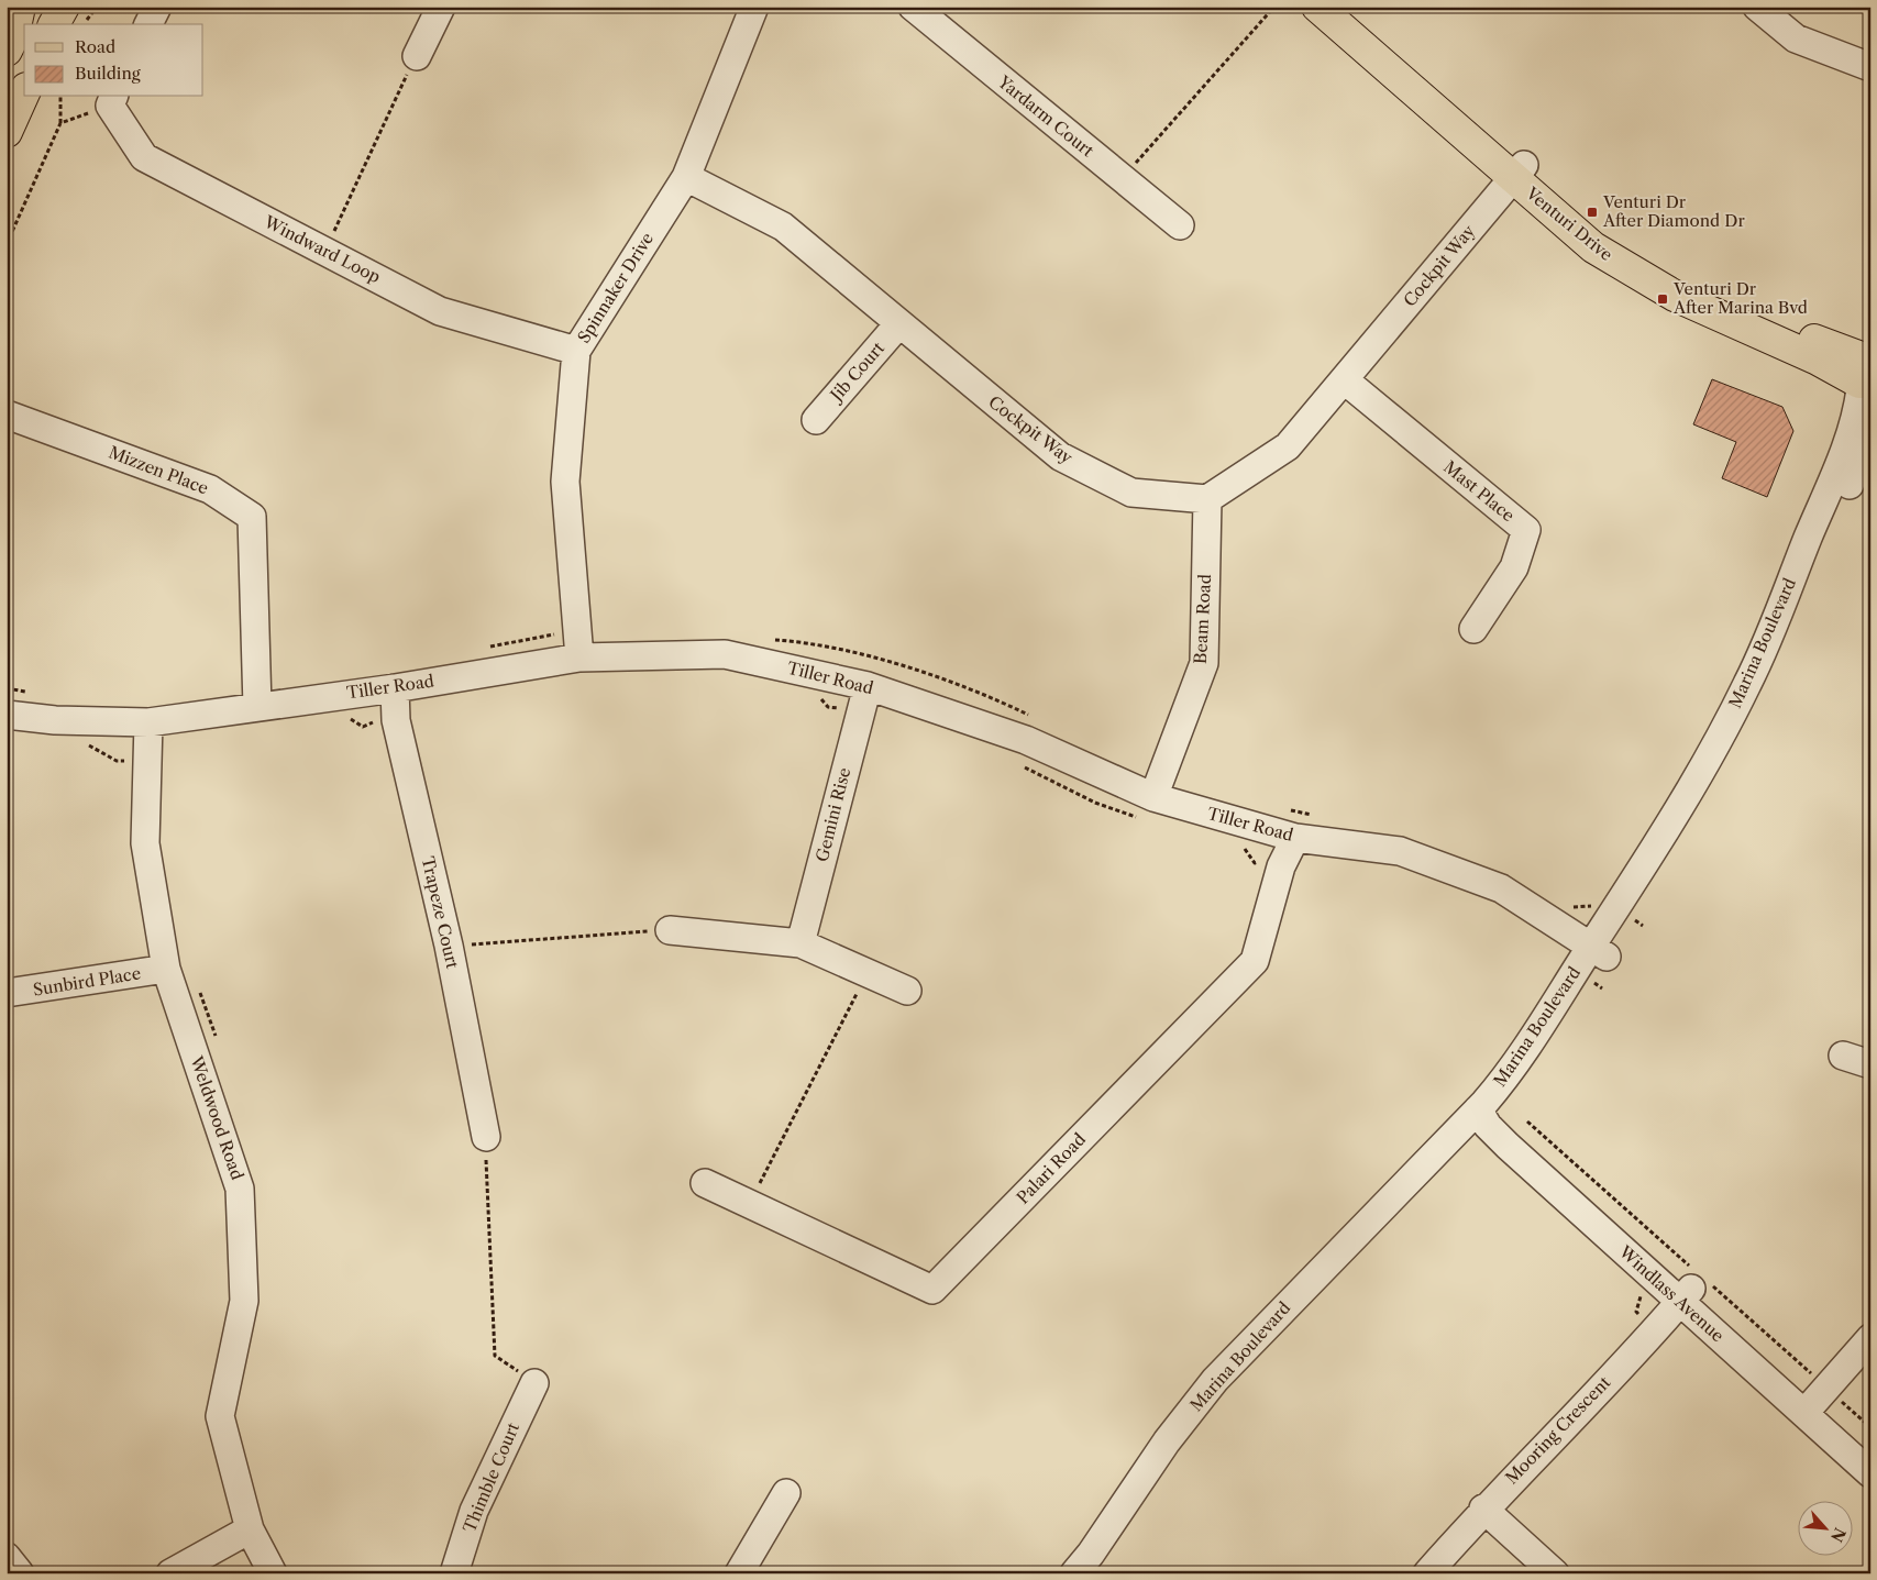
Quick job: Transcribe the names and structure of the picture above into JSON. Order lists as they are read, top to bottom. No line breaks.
{"streets":{"main road":["Venturi Drive"],"street":["Yardarm Court","Windward Loop","Cockpit Way","Spinnaker Drive","Jib Court","Mizzen Place","Mast Place","Beam Road","Marina Boulevard","Tiller Road","Gemini Rise","Trapeze Court","Sunbird Place","Weldwood Road","Palari Road","Windlass Avenue","Mooring Crescent","Thimble Court"]},"crossings":[["Venturi Drive","Cockpit Way"],["Venturi Drive","Marina Boulevard"],["Windward Loop","Spinnaker Drive"],["Cockpit Way","Spinnaker Drive"],["Cockpit Way","Jib Court"],["Cockpit Way","Mast Place"],["Cockpit Way","Beam Road"],["Spinnaker Drive","Tiller Road"],["Mizzen Place","Tiller Road"],["Beam Road","Tiller Road"],["Marina Boulevard","Tiller Road"],["Marina Boulevard","Windlass Avenue"],["Tiller Road","Gemini Rise"],["Tiller Road","Trapeze Court"],["Tiller Road","Weldwood Road"],["Tiller Road","Palari Road"],["Sunbird Place","Weldwood Road"],["Windlass Avenue","Mooring Crescent"]],"places":{"transit":["Venturi Dr After Diamond Dr","Venturi Dr After Marina Bvd"]},"legend":["Road","Building"],"north":"bottom right"}
